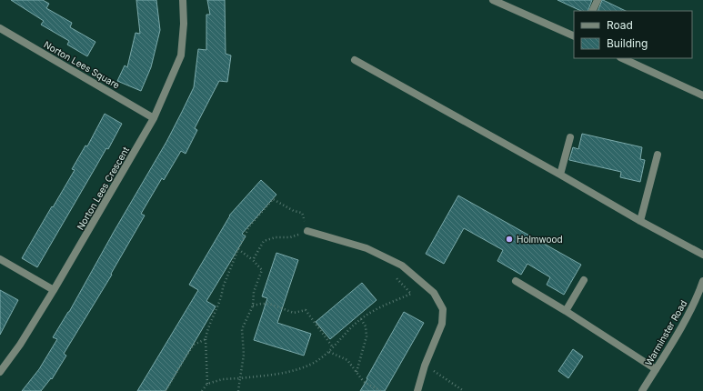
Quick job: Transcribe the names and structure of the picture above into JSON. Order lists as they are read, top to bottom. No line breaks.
{"streets":{"street":["Norton Lees Square","Norton Lees Crescent","Warminster Road"]},"crossings":[["Norton Lees Square","Norton Lees Crescent"]],"places":["Holmwood"],"legend":["Road","Building"]}
